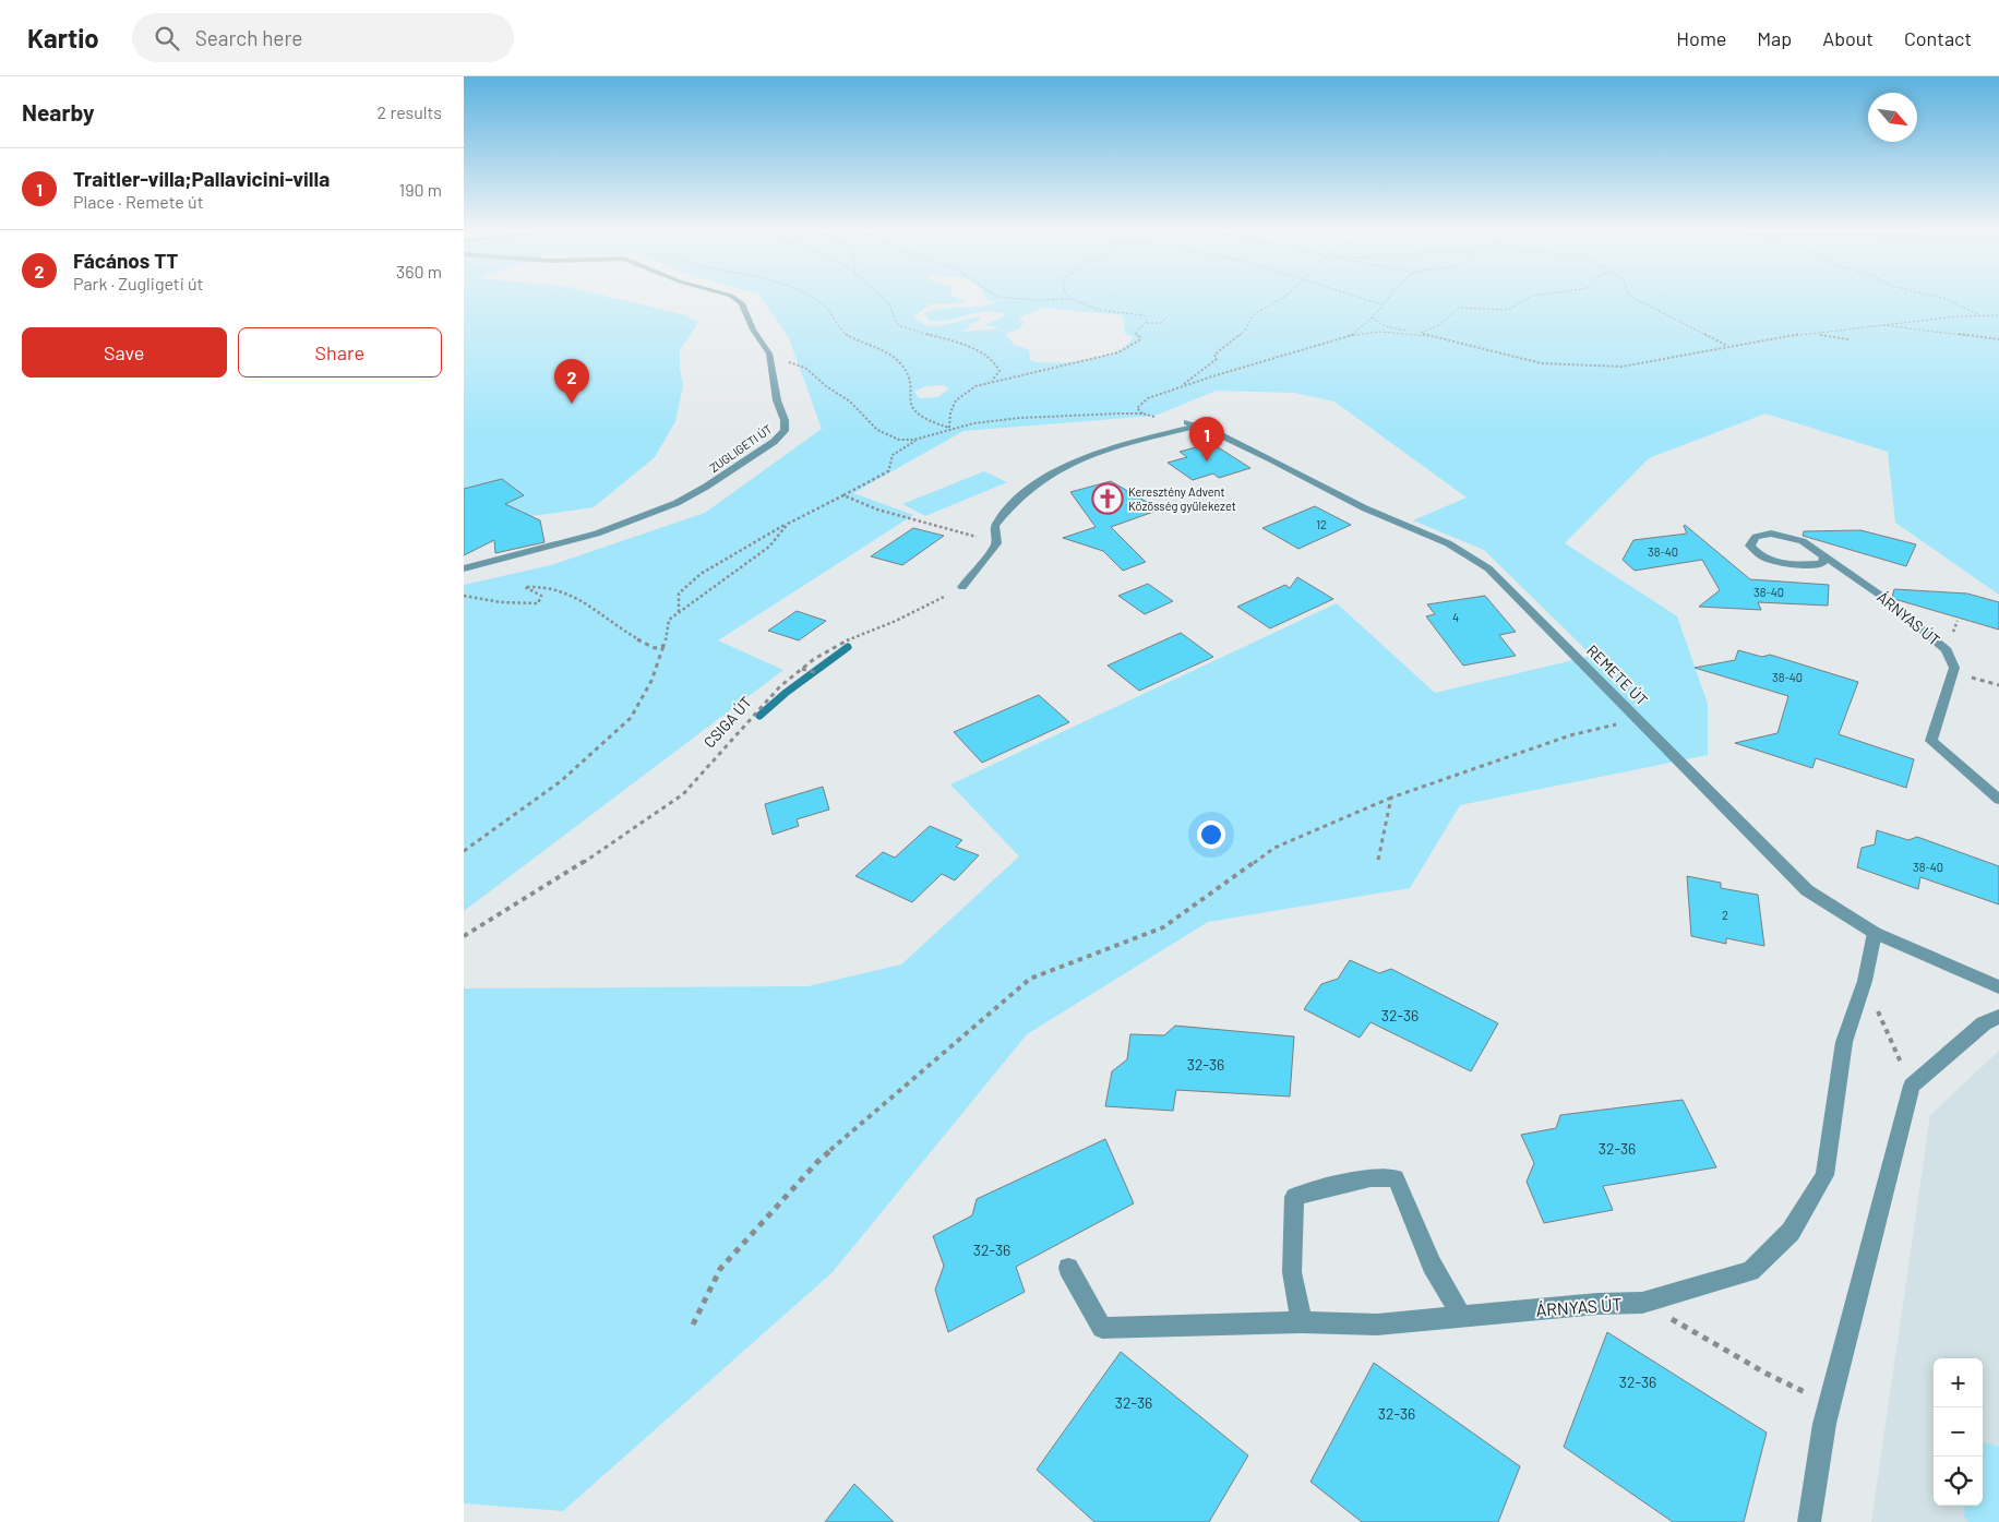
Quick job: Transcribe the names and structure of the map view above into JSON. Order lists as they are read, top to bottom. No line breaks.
{"streets":{"street":["ZUGLIGETI ÚT","ÁRNYAS ÚT","REMETE ÚT"],"path":["CSIGA ÚT"]},"crossings":[["ÁRNYAS ÚT","REMETE ÚT"]],"places":{"church":["Keresztény Advent Közösség gyülekezet"]},"house_numbers":["12","38-40","38-40","4","38-40","38-40","2","32-36","32-36","32-36","32-36","32-36","32-36","32-36"],"north":"bottom right","page":{"header":"Kartio","search":"Search here","nav":["Home","Map","About","Contact"],"heading":["Nearby","2 results"],"list":[{"mark":"1","name":"Traitler-villa;Pallavicini-villa","note":"Place · Remete út","value":"190 m"},{"mark":"2","name":"Fácános TT","note":"Park · Zugligeti út","value":"360 m"}],"buttons":["Save","Share"],"pins":["2","1"],"map_buttons":["+","−"]}}
